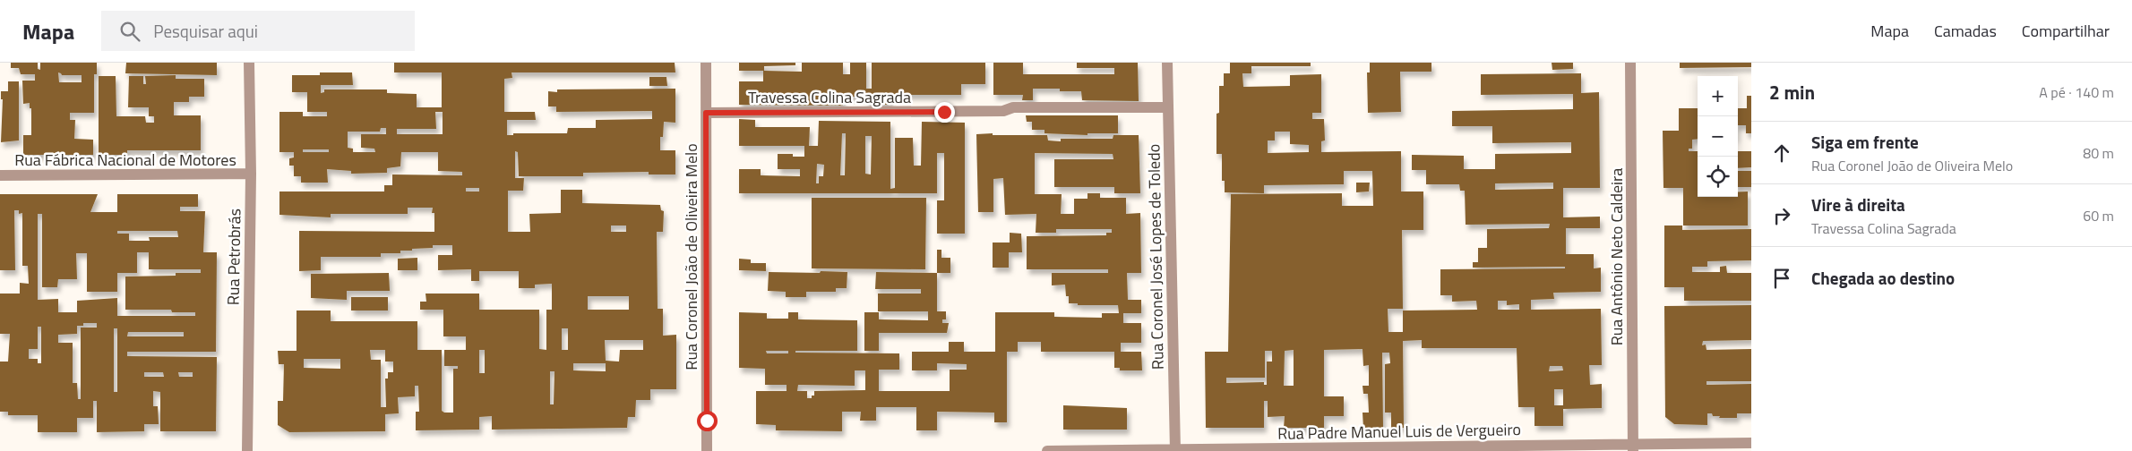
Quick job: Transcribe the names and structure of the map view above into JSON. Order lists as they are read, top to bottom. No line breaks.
{"streets":{"street":["Travessa Colina Sagrada","Rua Fábrica Nacional de Motores","Rua Petrobrás","Rua Coronel João de Oliveira Melo","Rua Coronel José Lopes de Toledo","Rua Antônio Neto Caldeira","Rua Padre Manuel Luis de Vergueiro"]},"crossings":[["Travessa Colina Sagrada","Rua Coronel João de Oliveira Melo"],["Travessa Colina Sagrada","Rua Coronel José Lopes de Toledo"],["Rua Fábrica Nacional de Motores","Rua Petrobrás"],["Rua Coronel José Lopes de Toledo","Rua Padre Manuel Luis de Vergueiro"],["Rua Antônio Neto Caldeira","Rua Padre Manuel Luis de Vergueiro"]],"page":{"header":"Mapa","search":"Pesquisar aqui","nav":["Mapa","Camadas","Compartilhar"],"heading":["2 min","A pé · 140 m"],"map_buttons":["+","−"],"list":[["Siga em frente","Rua Coronel João de Oliveira Melo","80 m"],["Vire à direita","Travessa Colina Sagrada","60 m"],"Chegada ao destino"]}}
